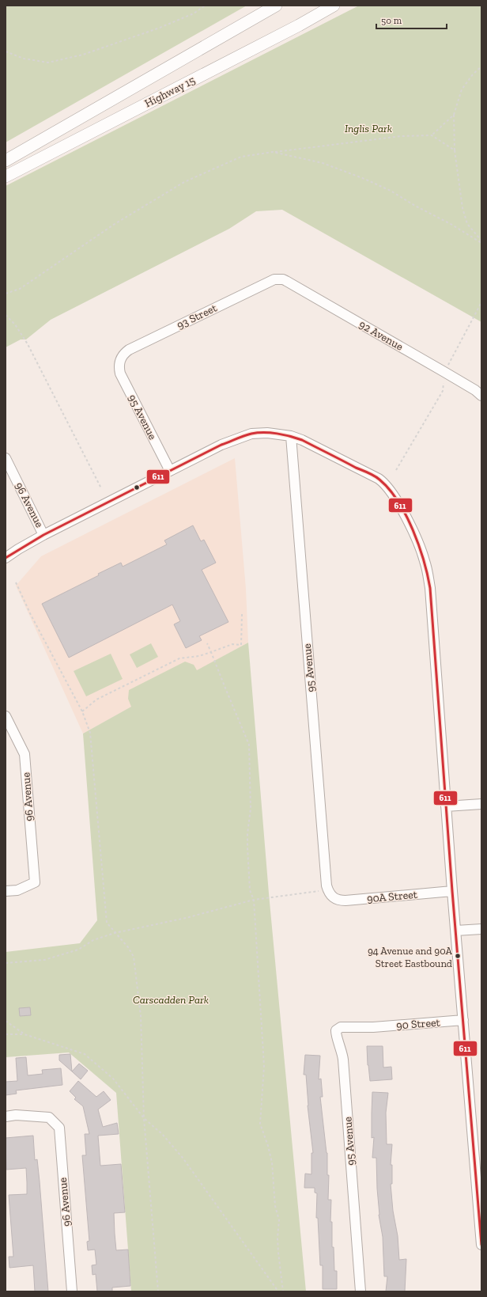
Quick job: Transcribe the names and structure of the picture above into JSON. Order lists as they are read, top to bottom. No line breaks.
{"streets":{"main road":["Highway 15"],"street":["93 Street","92 Avenue","95 Avenue","96 Avenue","90A Street","90 Street"]},"crossings":[["93 Street","92 Avenue"],["93 Street","95 Avenue"],["95 Avenue","90A Street"],["95 Avenue","90 Street"]],"parks":["Inglis Park","Carscadden Park"],"places":["94 Avenue and 90A Street Eastbound"],"lines":["transit line 611"],"scale_bar":"50 m"}
